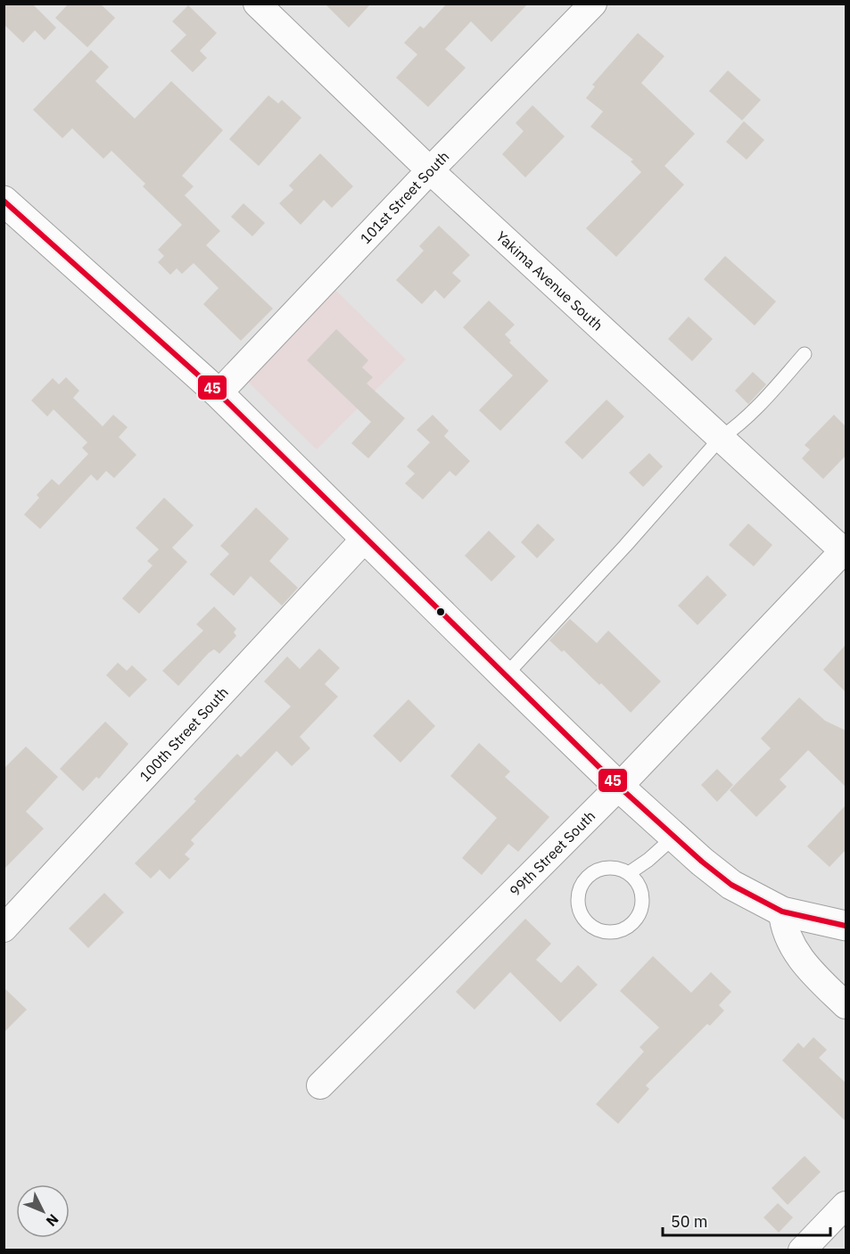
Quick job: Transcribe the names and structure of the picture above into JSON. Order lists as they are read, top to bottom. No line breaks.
{"streets":{"street":["101st Street South","Yakima Avenue South","100th Street South","99th Street South"]},"crossings":[["101st Street South","Yakima Avenue South"],["Yakima Avenue South","99th Street South"]],"lines":["transit line 45"],"scale_bar":"50 m","north":"bottom right"}
